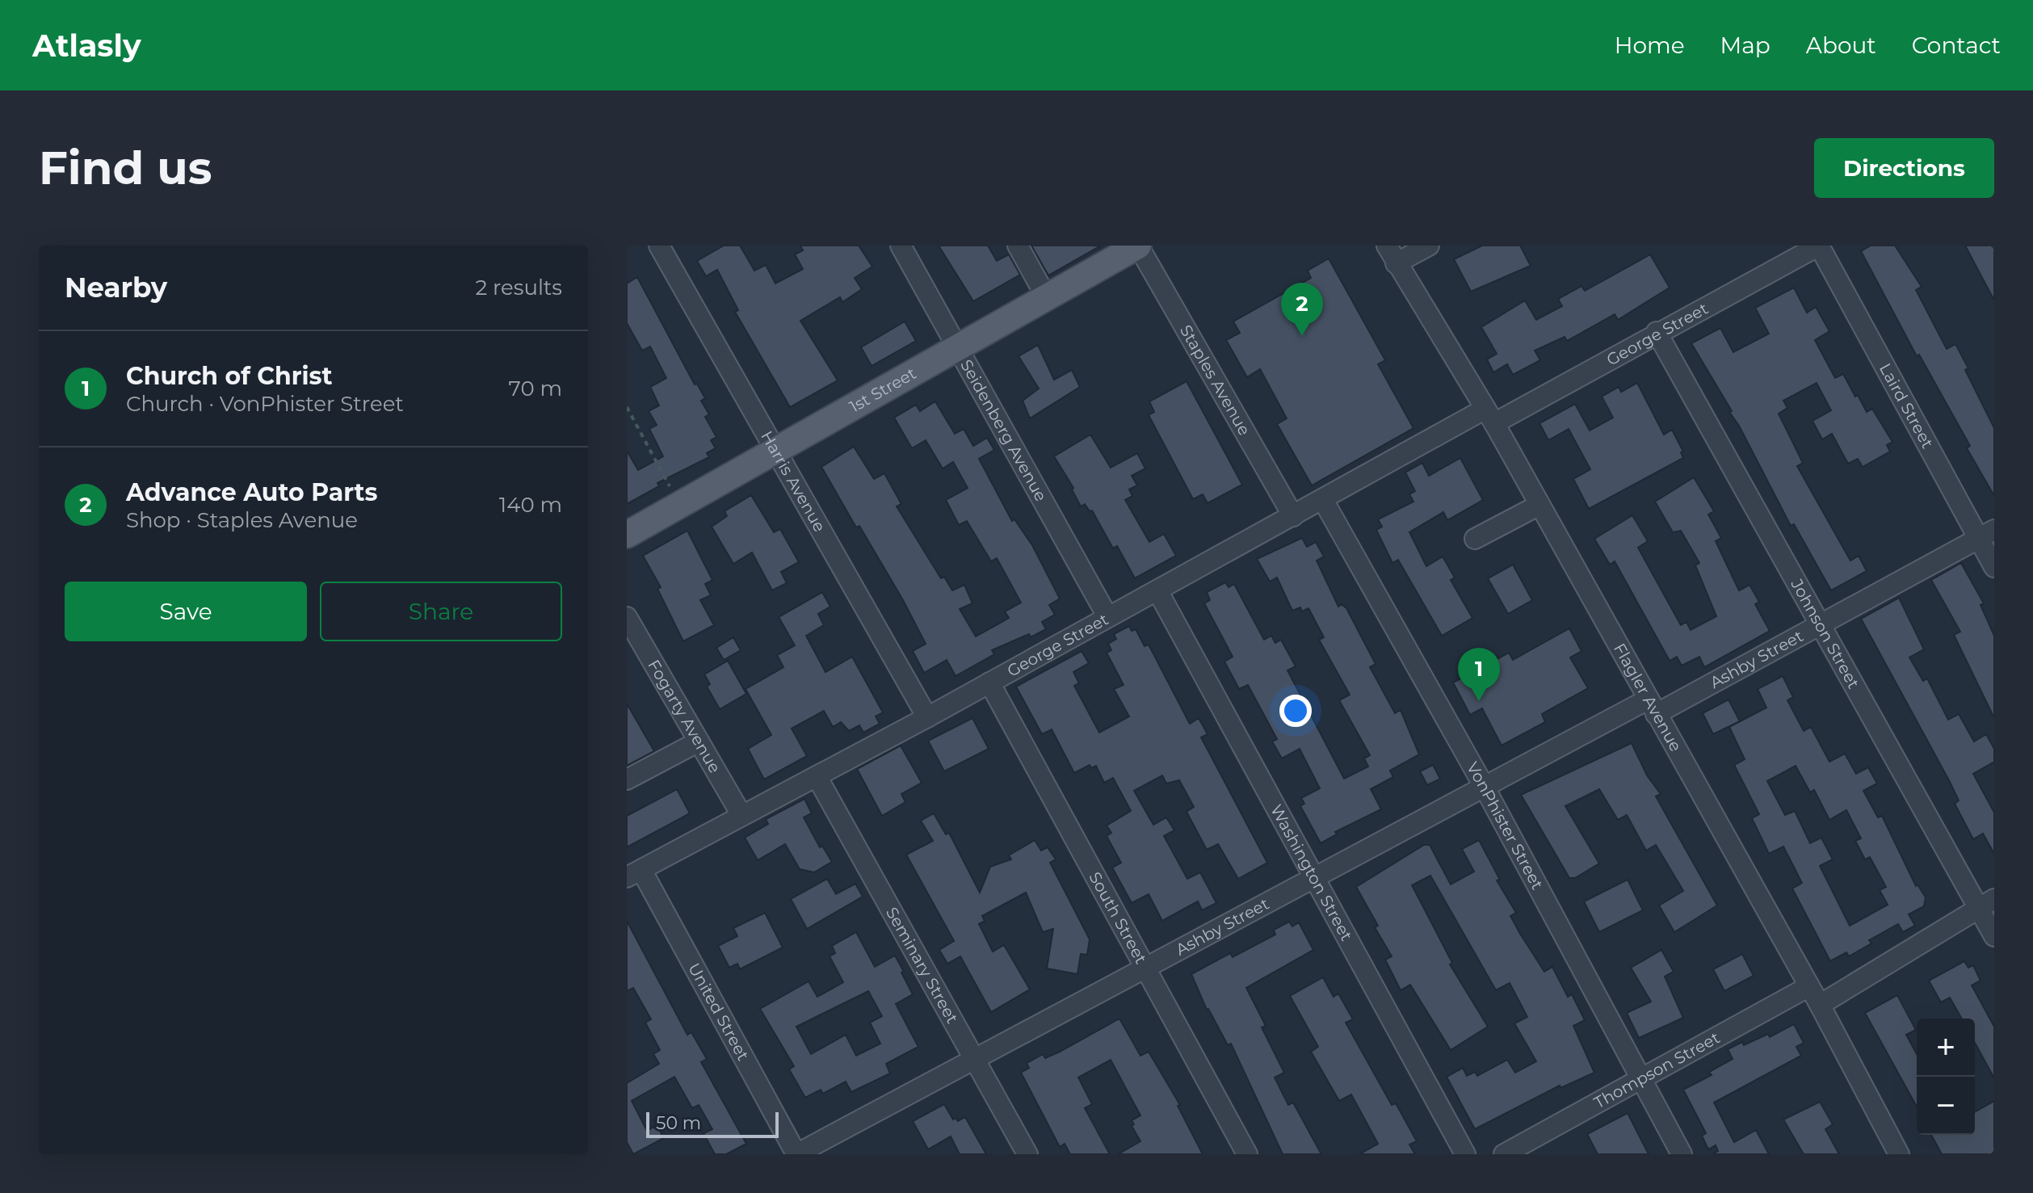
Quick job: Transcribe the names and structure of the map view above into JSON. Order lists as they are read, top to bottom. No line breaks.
{"streets":{"main road":["1st Street"],"street":["George Street","Staples Avenue","Laird Street","Seidenberg Avenue","Harris Avenue","Johnson Street","Ashby Street","Flagler Avenue","Fogarty Avenue","VonPhister Street","Washington Street","South Street","Seminary Street","United Street","Thompson Street"]},"crossings":[["George Street","Staples Avenue"],["George Street","Laird Street"],["George Street","Seidenberg Avenue"],["George Street","Harris Avenue"],["George Street","Johnson Street"],["George Street","Flagler Avenue"],["George Street","Fogarty Avenue"],["George Street","VonPhister Street"],["George Street","Washington Street"],["George Street","South Street"],["George Street","Seminary Street"],["George Street","United Street"],["Staples Avenue","1st Street"],["1st Street","Seidenberg Avenue"],["1st Street","Harris Avenue"],["Laird Street","Ashby Street"],["Johnson Street","Ashby Street"],["Ashby Street","Flagler Avenue"],["Ashby Street","VonPhister Street"],["Ashby Street","Washington Street"],["Ashby Street","South Street"],["Ashby Street","Seminary Street"],["Ashby Street","United Street"],["Flagler Avenue","Thompson Street"],["VonPhister Street","Thompson Street"]],"scale_bar":"50 m","page":{"header":"Atlasly","nav":["Home","Map","About","Contact"],"buttons":["Directions",["Save","Share"]],"title":"Find us","heading":["Nearby","2 results"],"pins":["2","1"],"list":[{"mark":"1","name":"Church of Christ","note":"Church · VonPhister Street","value":"70 m"},{"mark":"2","name":"Advance Auto Parts","note":"Shop · Staples Avenue","value":"140 m"}],"map_buttons":["+","−"],"scale":"50 m"}}
